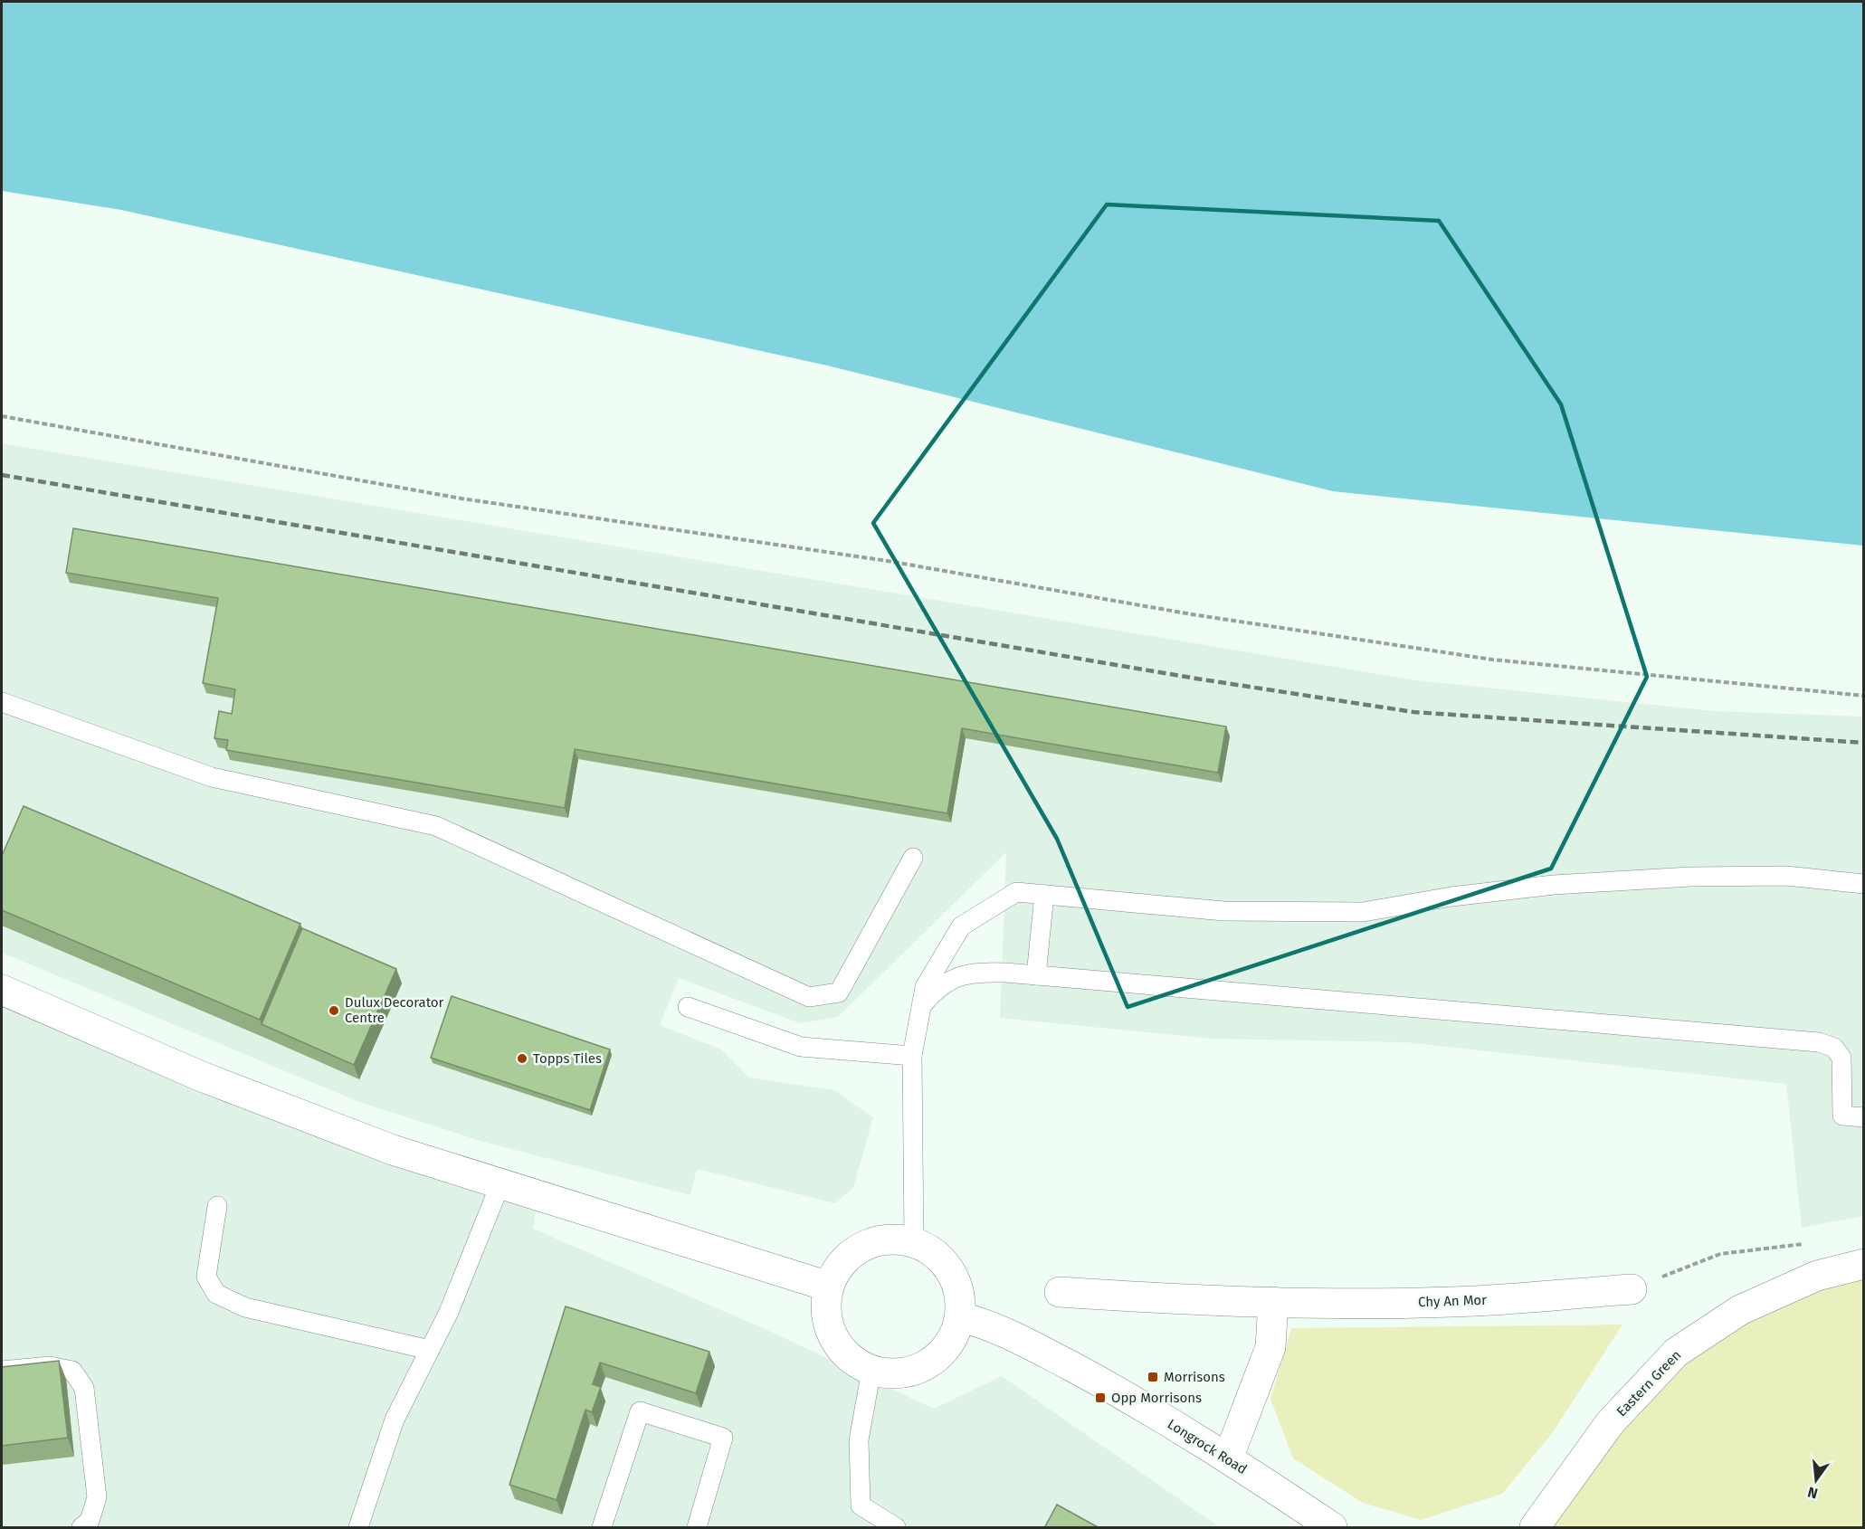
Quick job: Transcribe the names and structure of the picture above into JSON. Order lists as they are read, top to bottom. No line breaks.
{"streets":{"main road":["Chy An Mor","Eastern Green","Longrock Road"]},"places":{"other":["Dulux Decorator Centre","Topps Tiles"],"transit":["Morrisons","Opp Morrisons"]},"north":"bottom"}
